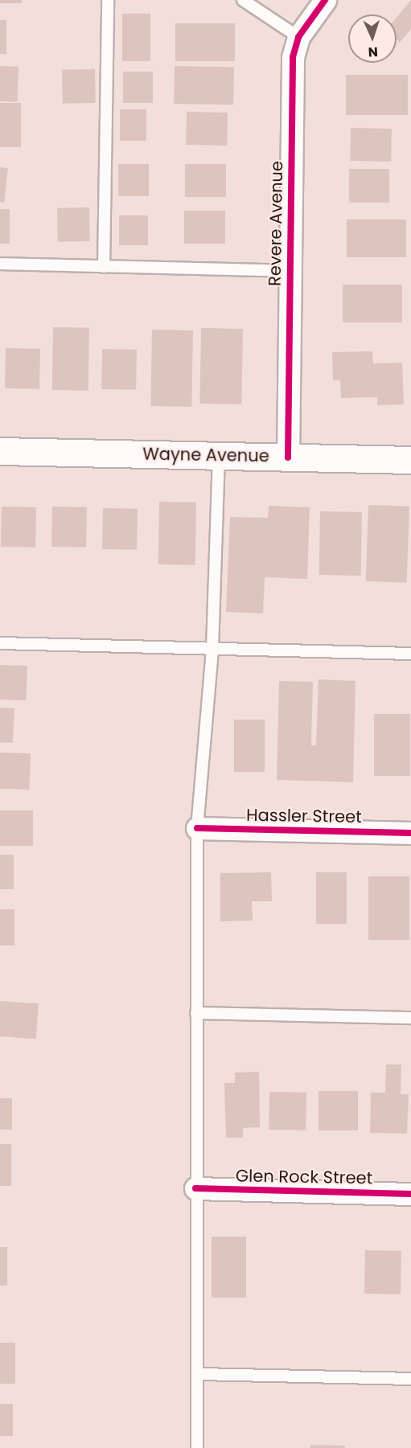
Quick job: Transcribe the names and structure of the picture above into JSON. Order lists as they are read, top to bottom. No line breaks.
{"streets":{"main road":["Wayne Avenue"],"street":["Revere Avenue","Hassler Street","Glen Rock Street"]},"crossings":[["Revere Avenue","Wayne Avenue"]],"north":"bottom"}
